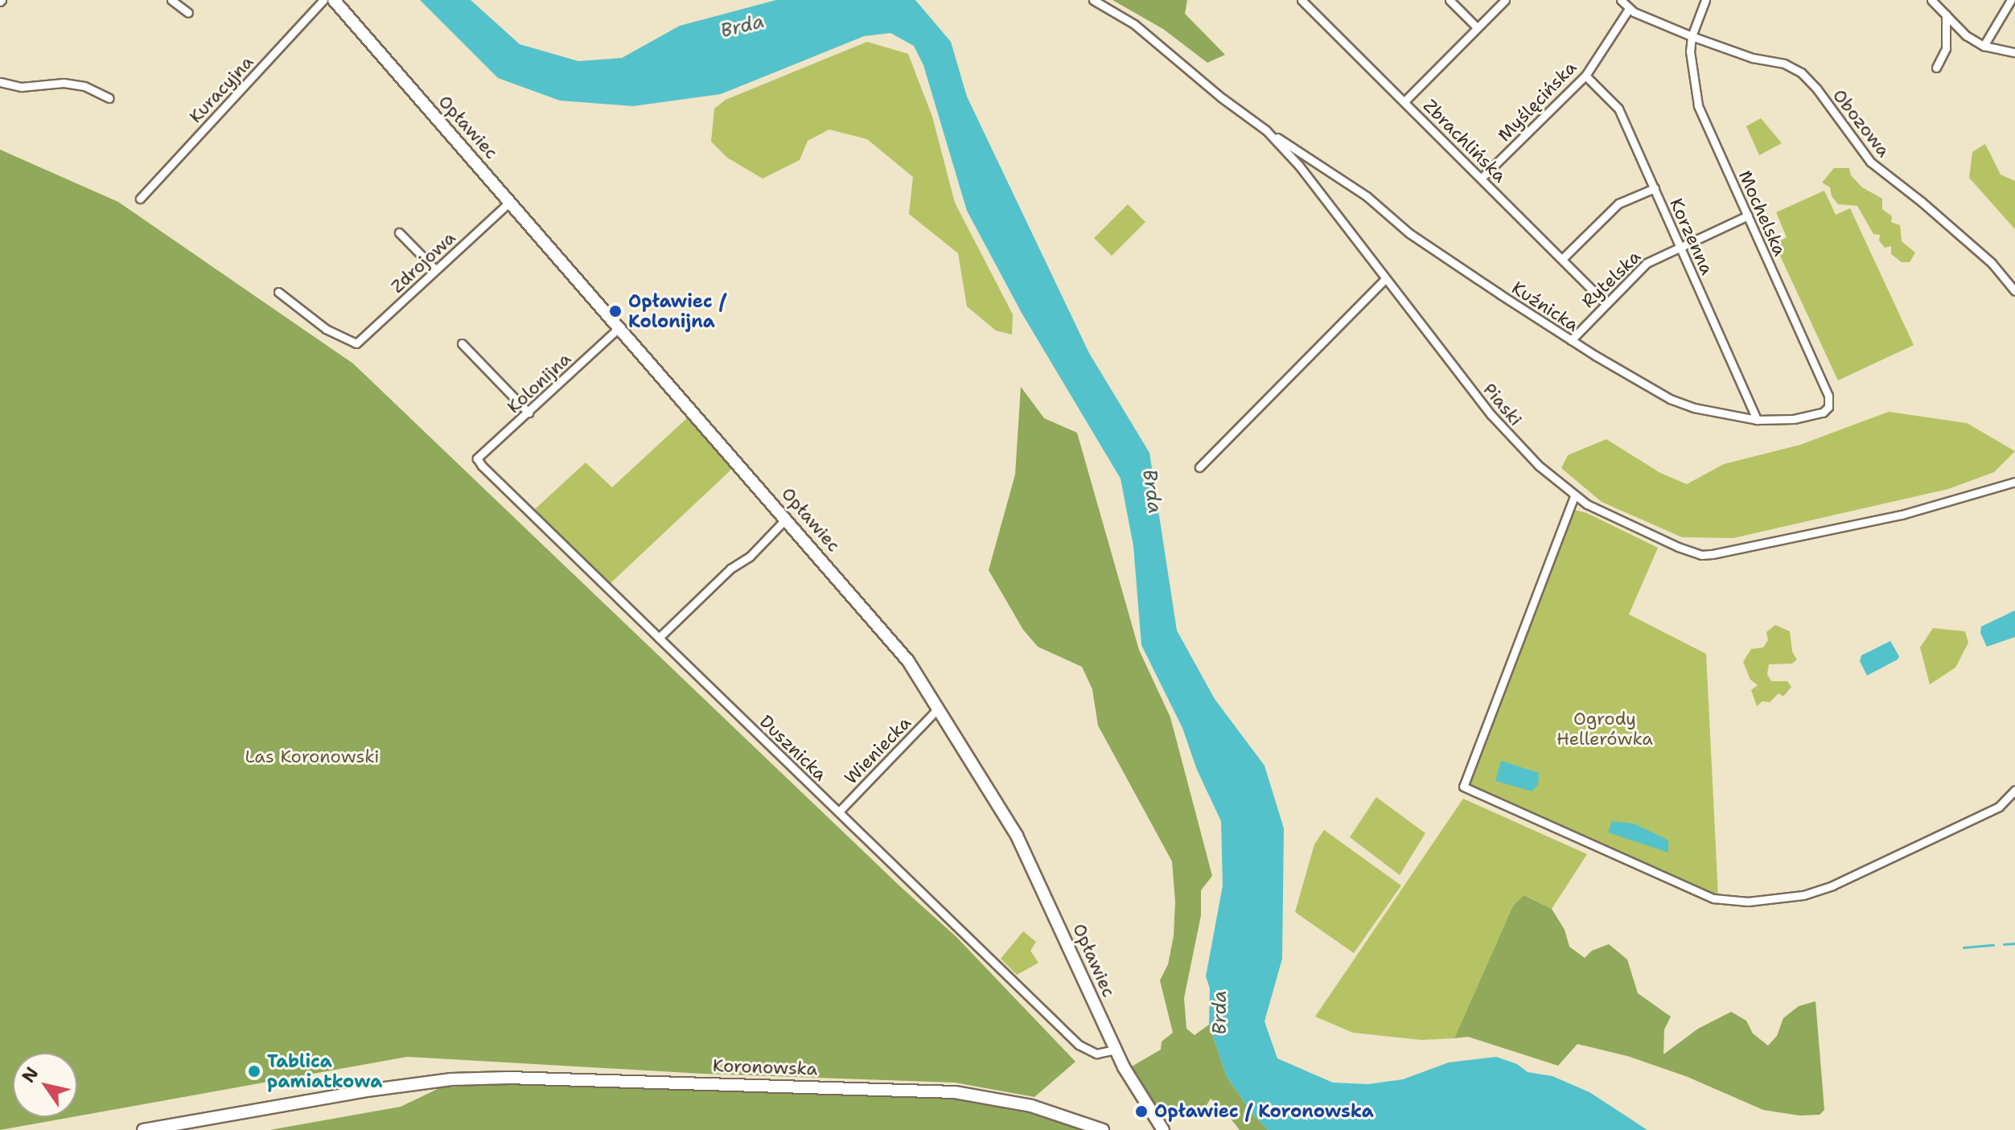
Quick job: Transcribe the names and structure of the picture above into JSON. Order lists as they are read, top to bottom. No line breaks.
{"streets":{"street":["Kuracyjna","Myślęcińska","Obozowa","Opławiec","Zbrachlińska","Mochelska","Korzenna","Zdrojowa","Rytelska","Kuźnicka","Kolonijna","Piaski","Dusznicka","Wieniecka","Koronowska"]},"crossings":[["Myślęcińska","Obozowa"],["Myślęcińska","Zbrachlińska"],["Myślęcińska","Korzenna"],["Obozowa","Mochelska"],["Opławiec","Zdrojowa"],["Opławiec","Kolonijna"],["Opławiec","Dusznicka"],["Opławiec","Wieniecka"],["Zbrachlińska","Rytelska"],["Mochelska","Rytelska"],["Mochelska","Kuźnicka"],["Korzenna","Rytelska"],["Korzenna","Kuźnicka"],["Rytelska","Kuźnicka"],["Kuźnicka","Piaski"],["Kolonijna","Dusznicka"],["Dusznicka","Wieniecka"]],"water":["Brda"],"parks":["Ogrody Hellerówka","Las Koronowski"],"places":["Opławiec / Kolonijna","Tablica pamiatkowa","Opławiec / Koronowska"],"north":"top left"}
